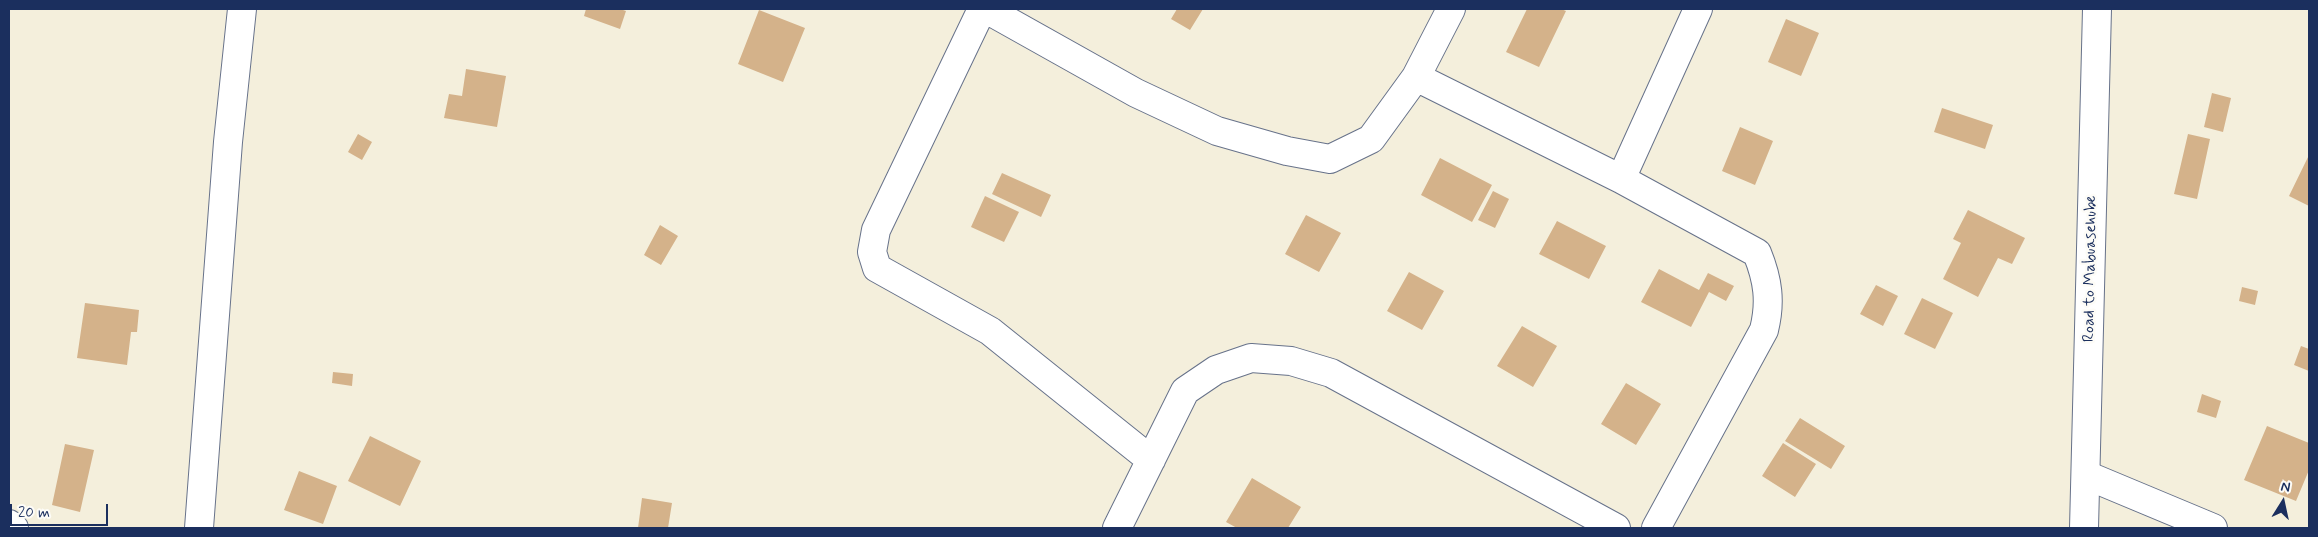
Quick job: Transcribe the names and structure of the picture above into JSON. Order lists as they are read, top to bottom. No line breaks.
{"streets":{"street":["Road to Mabuasehube"]},"scale_bar":"20 m","north":"top"}
